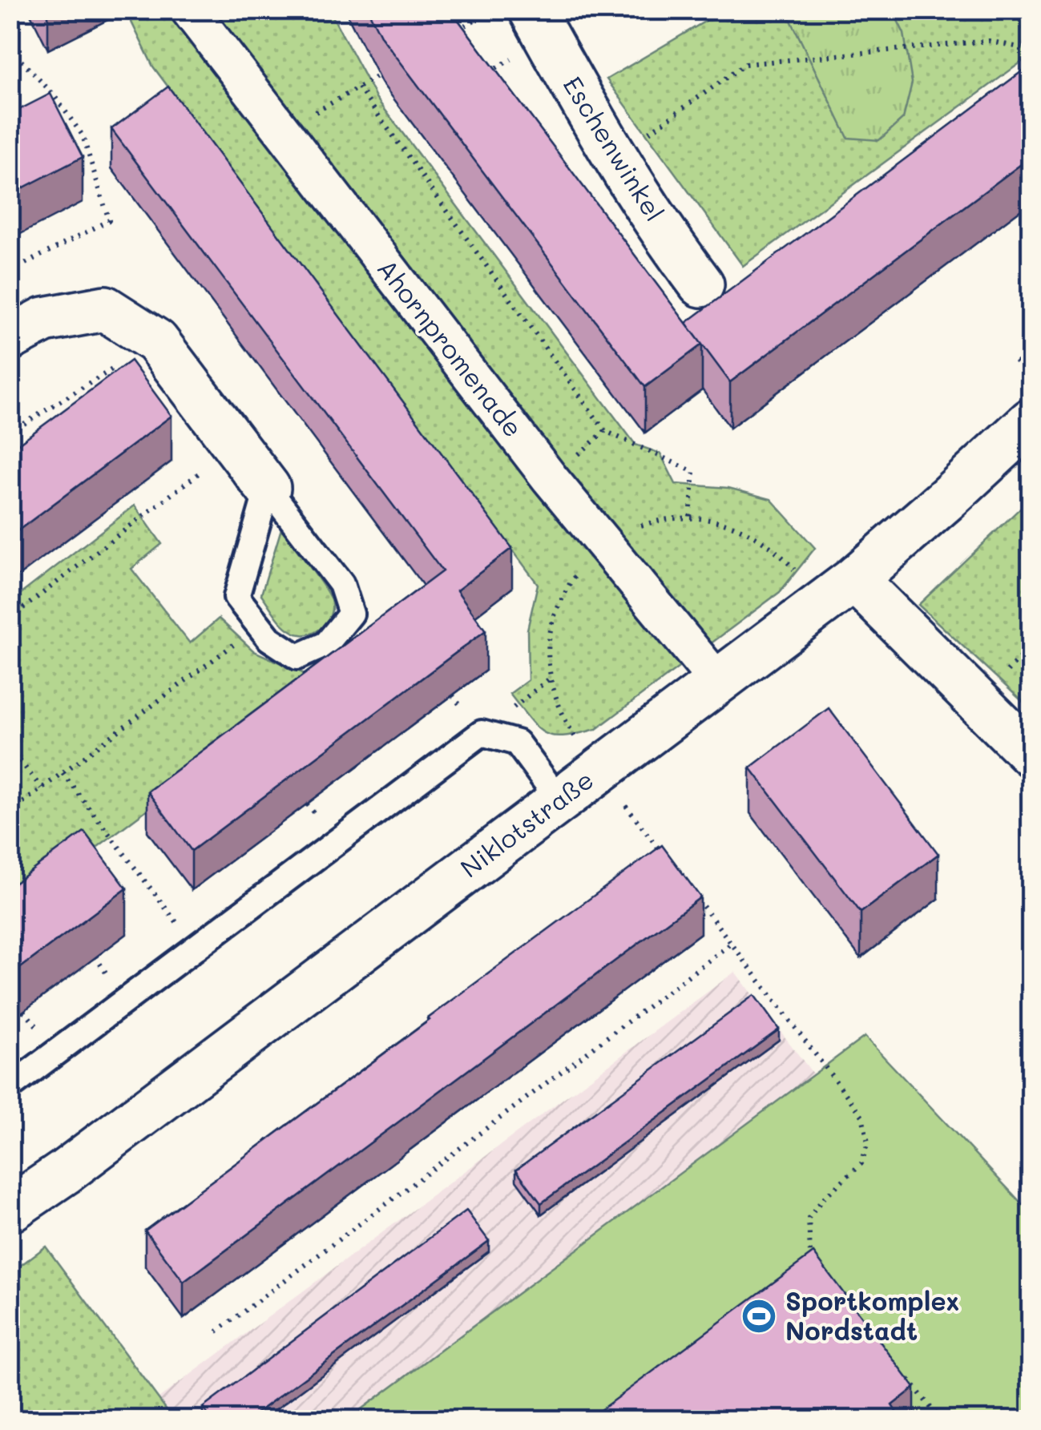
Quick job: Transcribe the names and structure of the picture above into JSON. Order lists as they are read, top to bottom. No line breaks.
{"streets":{"street":["Eschenwinkel","Ahornpromenade","Niklotstraße"]},"crossings":[["Ahornpromenade","Niklotstraße"]],"places":{"sports":["Sportkomplex Nordstadt"]}}
